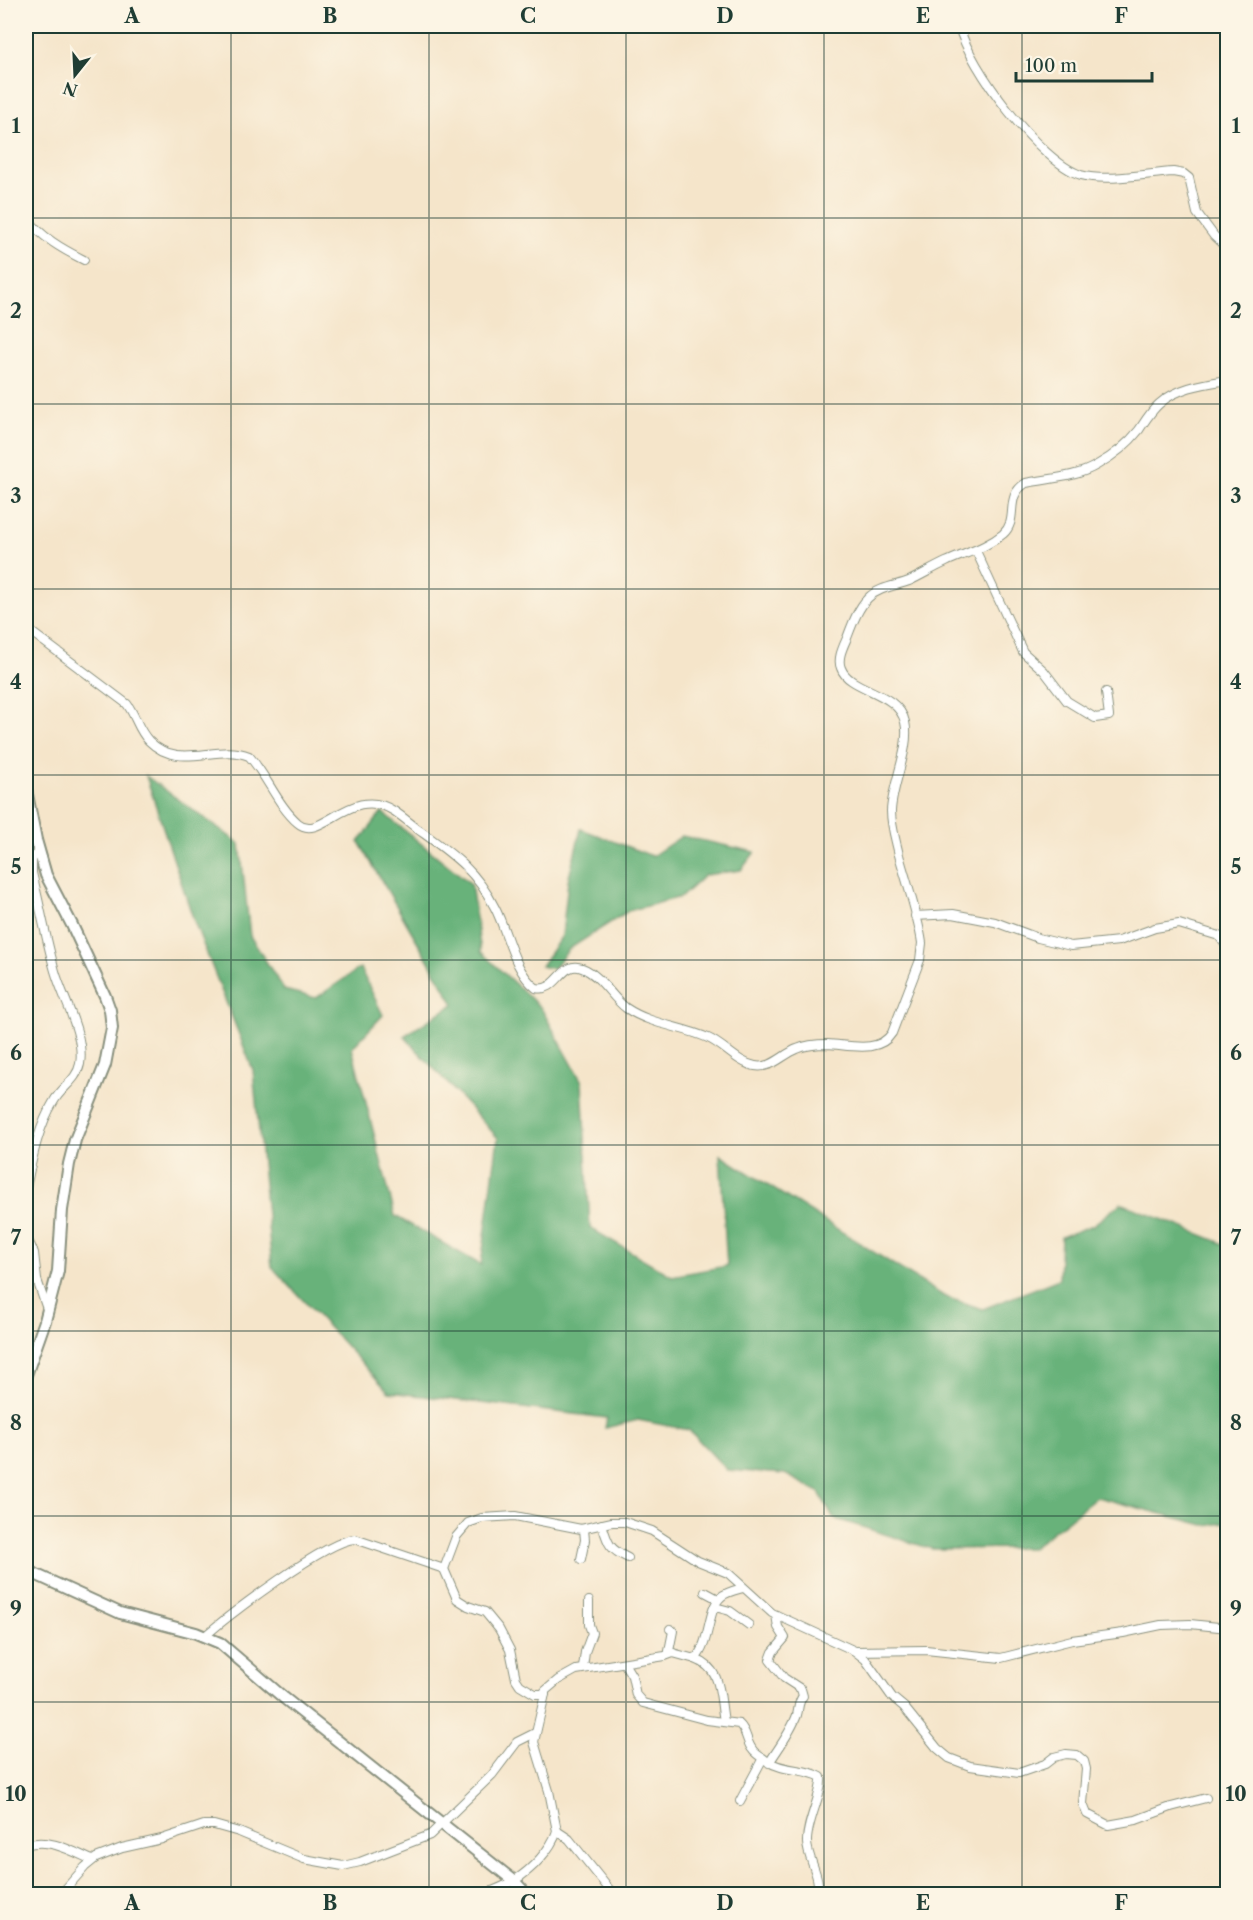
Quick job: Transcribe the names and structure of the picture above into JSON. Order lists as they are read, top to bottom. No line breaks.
{"scale_bar":"100 m","north":"bottom","grid":{"columns":["A","B","C","D","E","F"],"rows":["1","2","3","4","5","6","7","8","9","10"]}}
